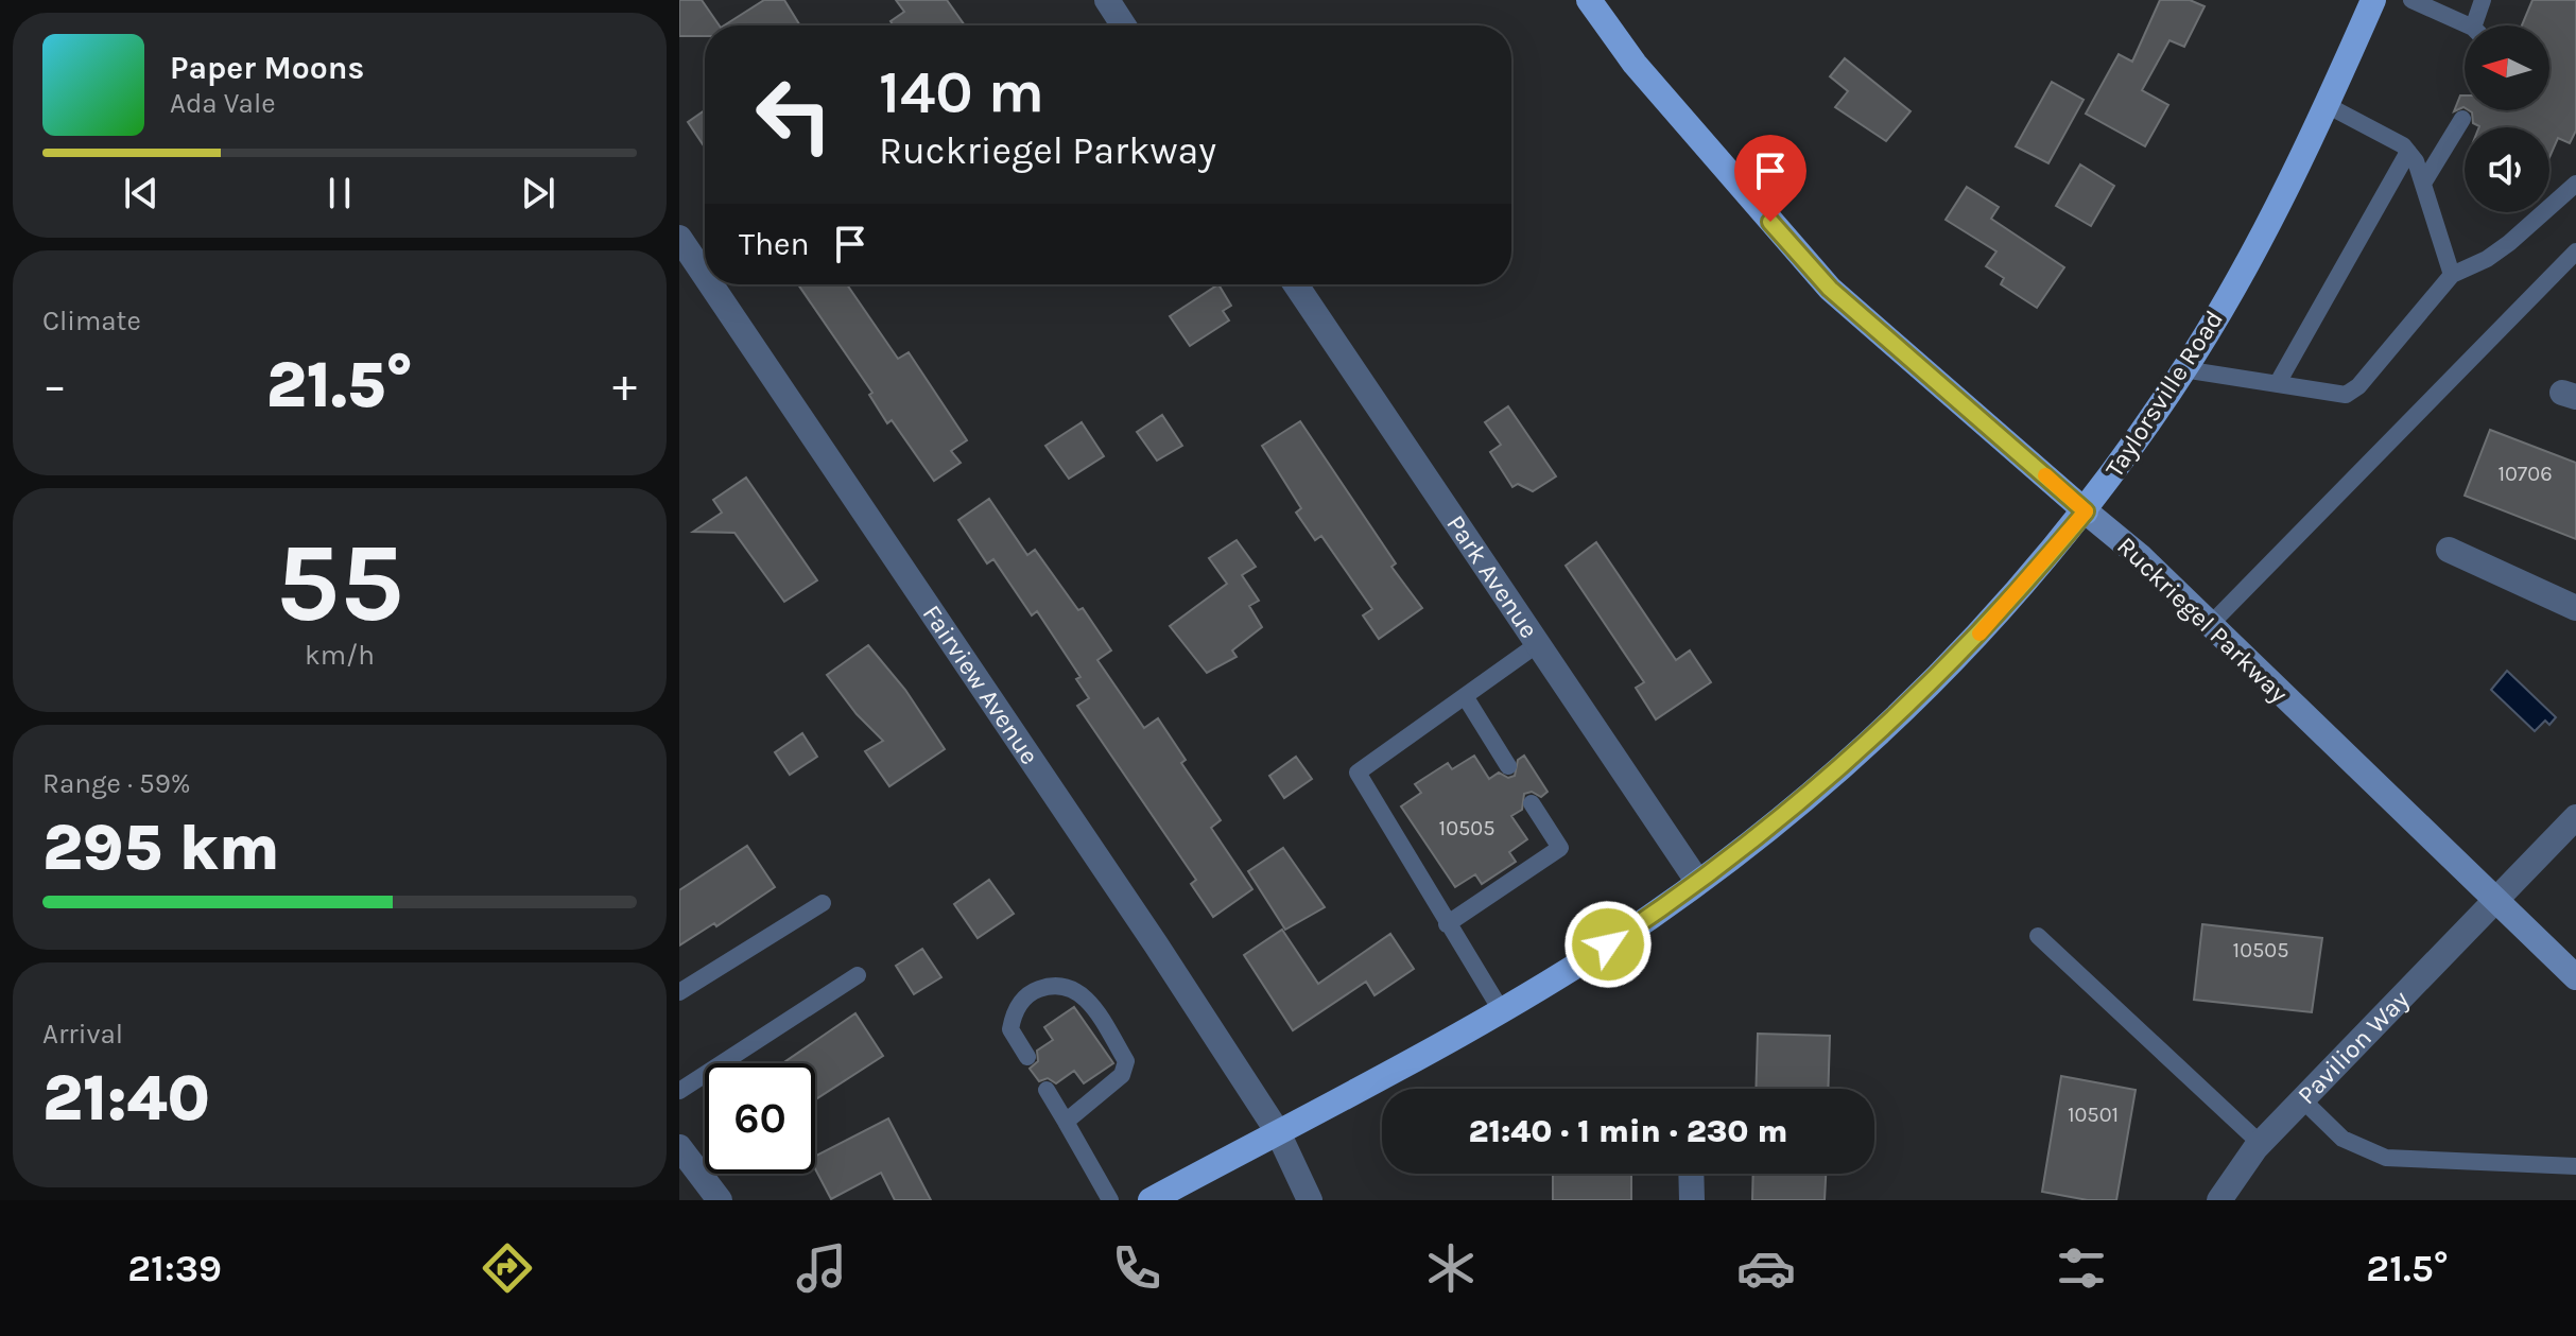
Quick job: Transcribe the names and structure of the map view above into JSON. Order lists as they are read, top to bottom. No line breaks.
{"streets":{"main road":["Taylorsville Road","Ruckriegel Parkway"],"street":["Park Avenue","Fairview Avenue","Pavilion Way"]},"crossings":[["Taylorsville Road","Park Avenue"],["Taylorsville Road","Ruckriegel Parkway"],["Taylorsville Road","Fairview Avenue"],["Ruckriegel Parkway","Pavilion Way"]],"house_numbers":["10706","10505","10505","10501"],"north":"left","page":{"turn":["140 m","Ruckriegel Parkway"],"song":["Paper Moons","Ada Vale"],"then":"Then","tile":["Climate",["55","km/h"],["Range · 59%","295 km"],["Arrival","21:40"]],"heat":["−","21.5°","+"],"limit":"60","trip":"21:40 · 1 min · 230 m","tabs":["21:39","21.5°"]}}
